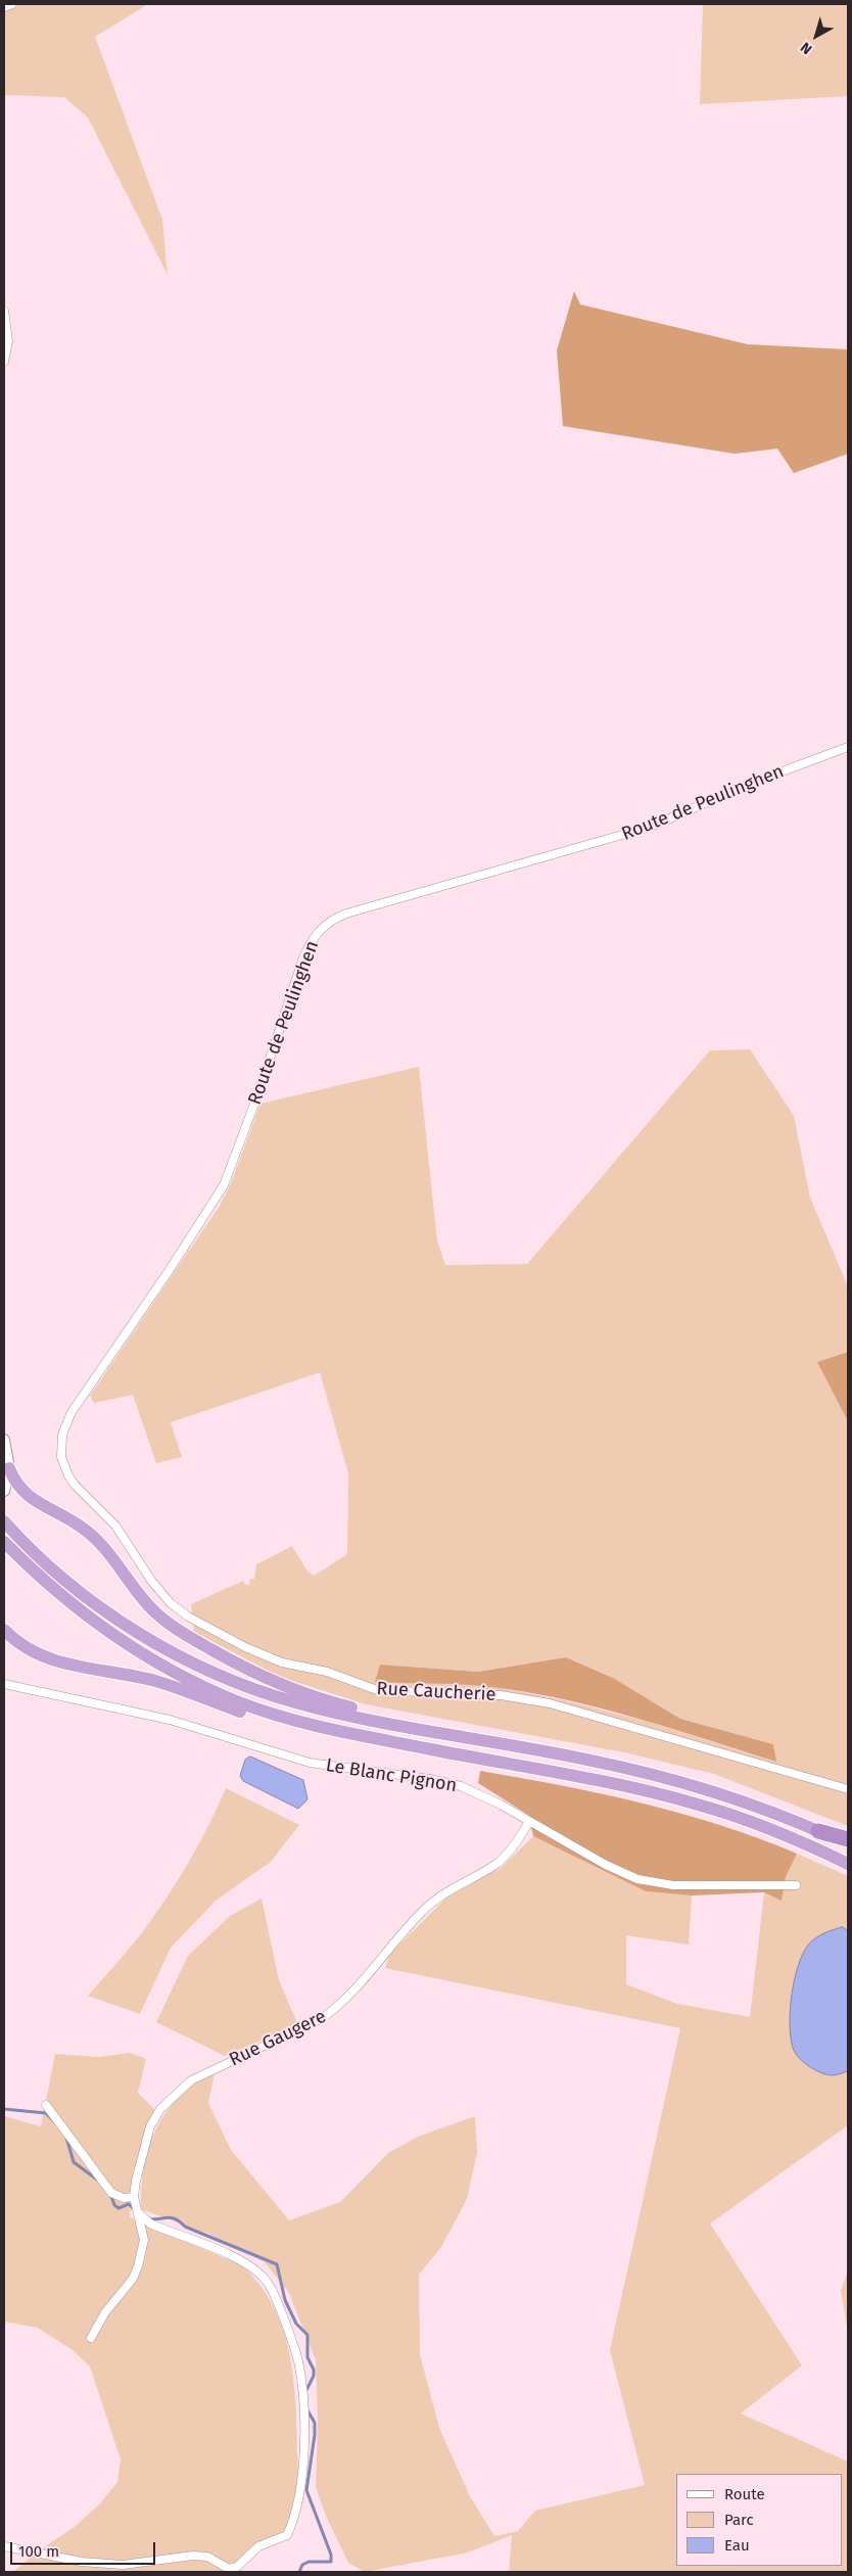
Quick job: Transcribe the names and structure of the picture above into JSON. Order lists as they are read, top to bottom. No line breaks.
{"streets":{"street":["Route de Peulinghen","Rue Caucherie","Le Blanc Pignon","Rue Gaugere"]},"crossings":[["Route de Peulinghen","Rue Caucherie"],["Le Blanc Pignon","Rue Gaugere"]],"legend":["Route","Parc","Eau"],"scale_bar":"100 m","north":"bottom left"}
